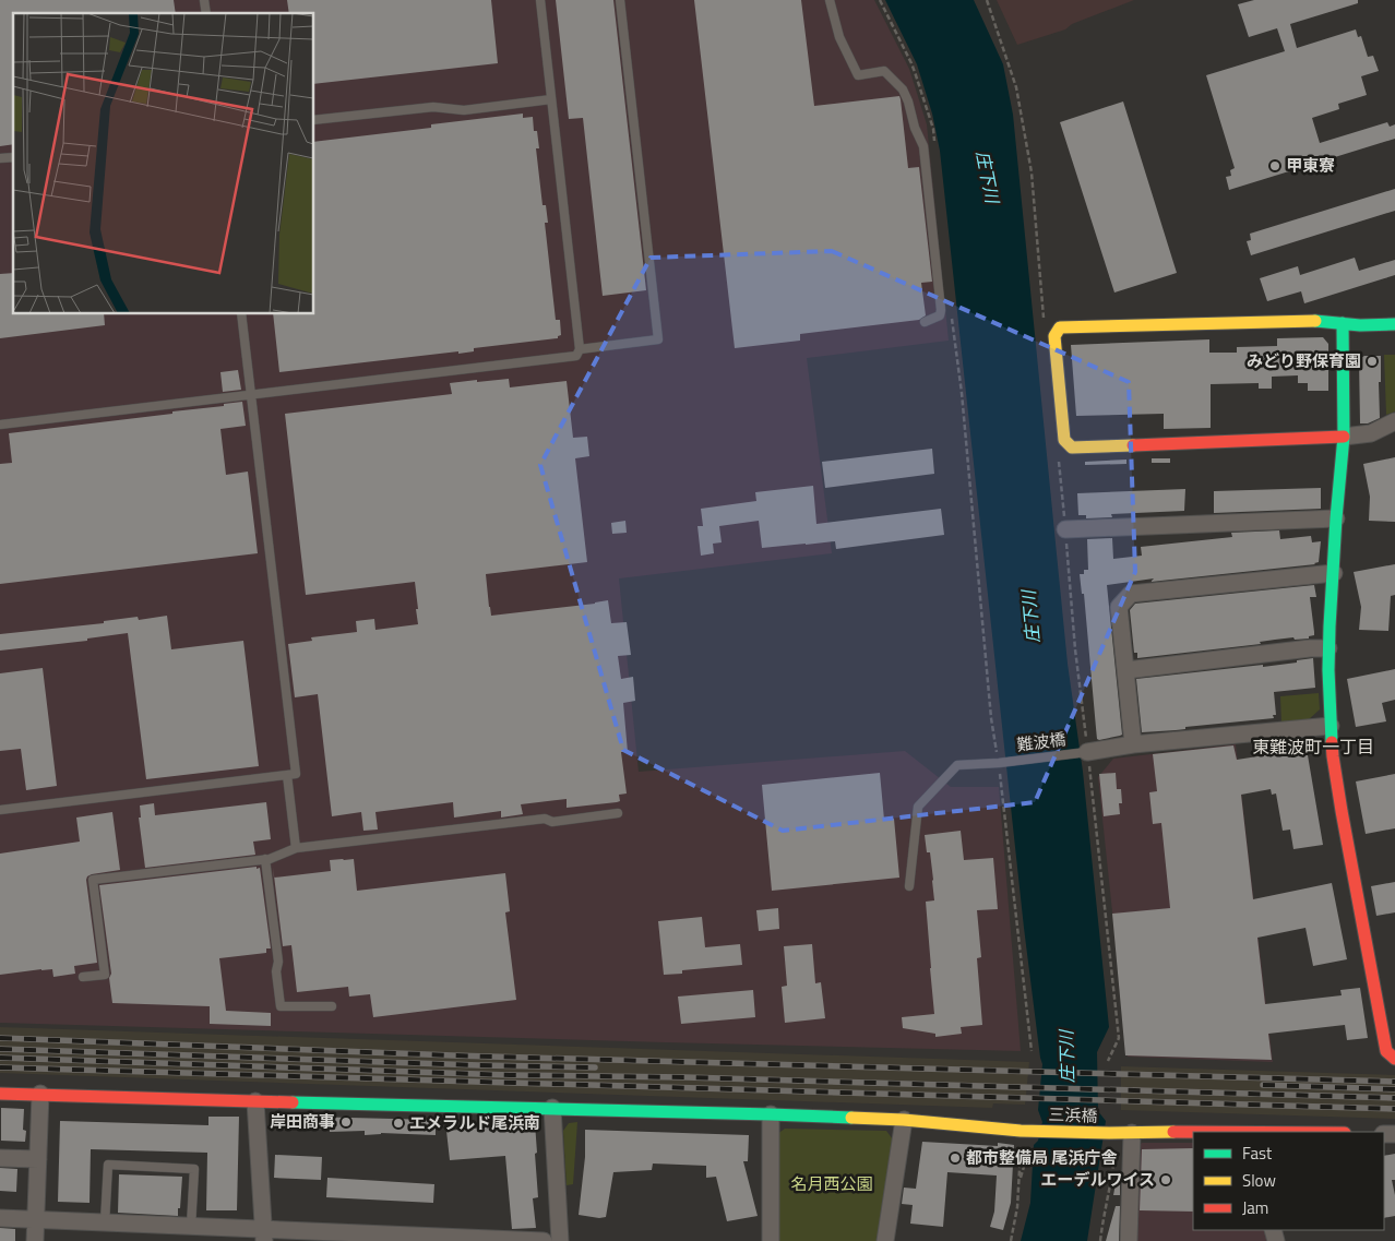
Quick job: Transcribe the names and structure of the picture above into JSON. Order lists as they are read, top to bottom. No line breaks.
{"streets":{"street":["三浜橋"],"lane":["難波橋"]},"districts":["東難波町一丁目"],"water":["庄下川"],"parks":["名月西公園"],"places":["甲東寮","みどり野保育園","岸田商事","エメラルド尾浜南","都市整備局 尾浜庁舎","エーデルワイス"],"legend":["Fast","Slow","Jam"]}
